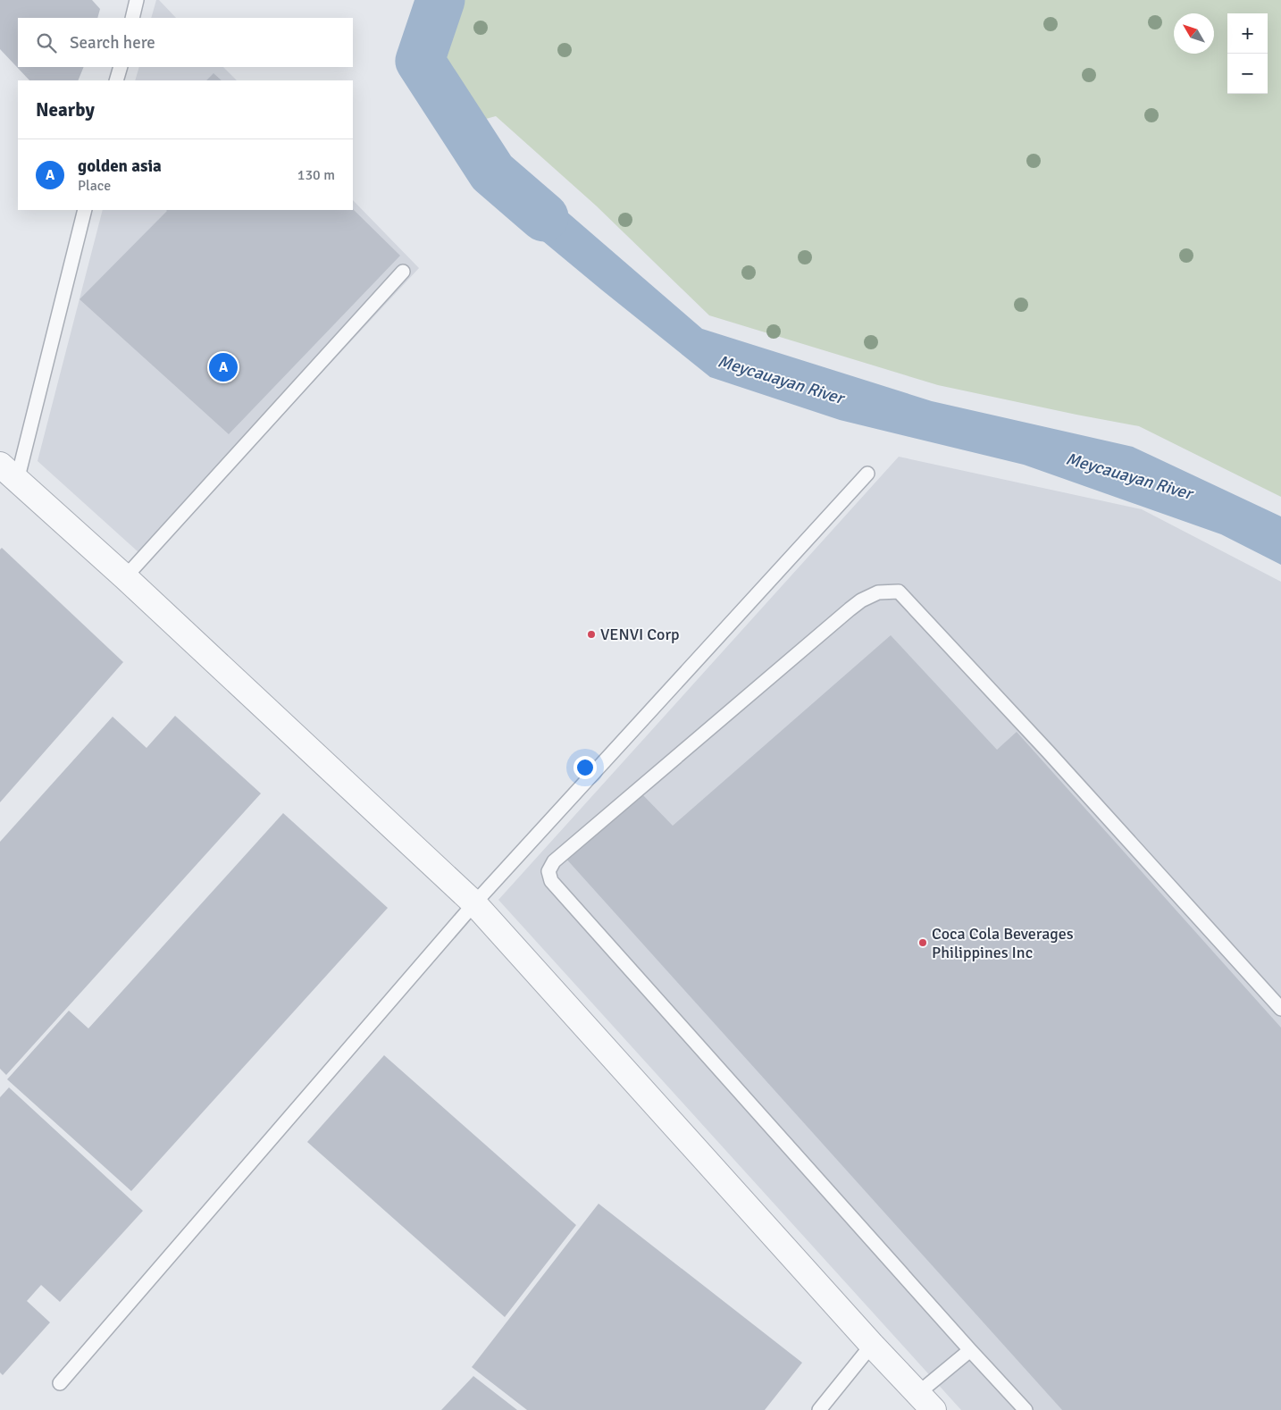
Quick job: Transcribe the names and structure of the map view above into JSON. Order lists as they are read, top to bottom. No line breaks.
{"water":["Meycauayan River"],"places":["VENVI Corp","Coca Cola Beverages Philippines Inc"],"north":"top left","page":{"map_buttons":["+","−"],"search":"Search here","heading":"Nearby","list":[{"mark":"A","name":"golden asia","note":"Place","value":"130 m"}],"pins":"A"}}
